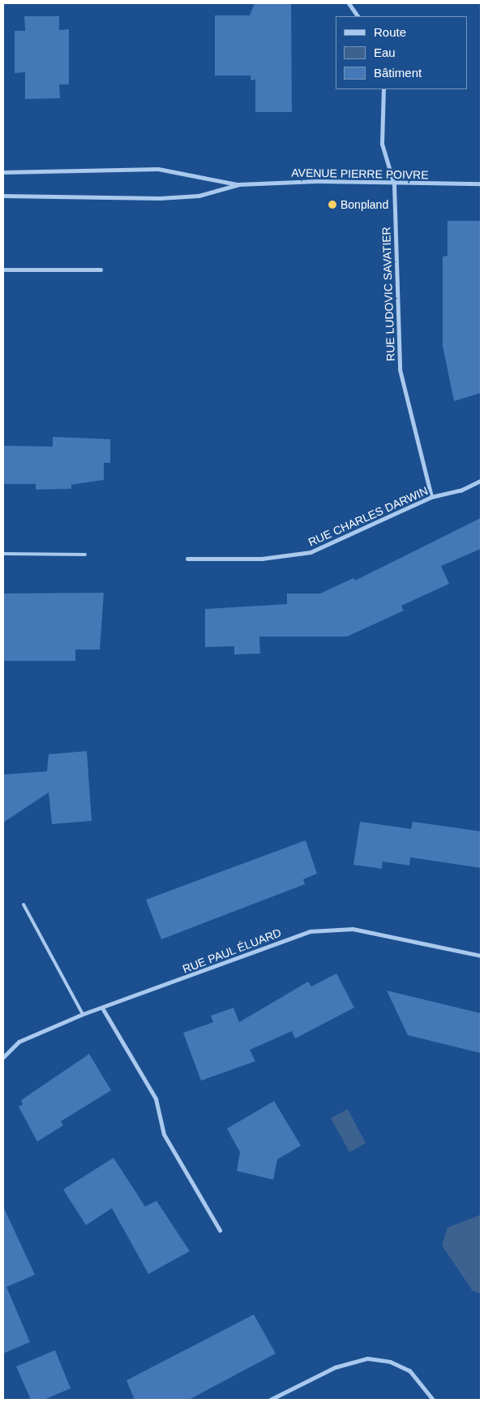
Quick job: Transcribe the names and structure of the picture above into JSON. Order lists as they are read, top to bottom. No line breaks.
{"streets":{"street":["AVENUE PIERRE POIVRE","RUE LUDOVIC SAVATIER","RUE CHARLES DARWIN","RUE PAUL ÉLUARD"]},"crossings":[["AVENUE PIERRE POIVRE","RUE LUDOVIC SAVATIER"],["RUE LUDOVIC SAVATIER","RUE CHARLES DARWIN"]],"places":["Bonpland"],"legend":["Route","Eau","Bâtiment"]}
